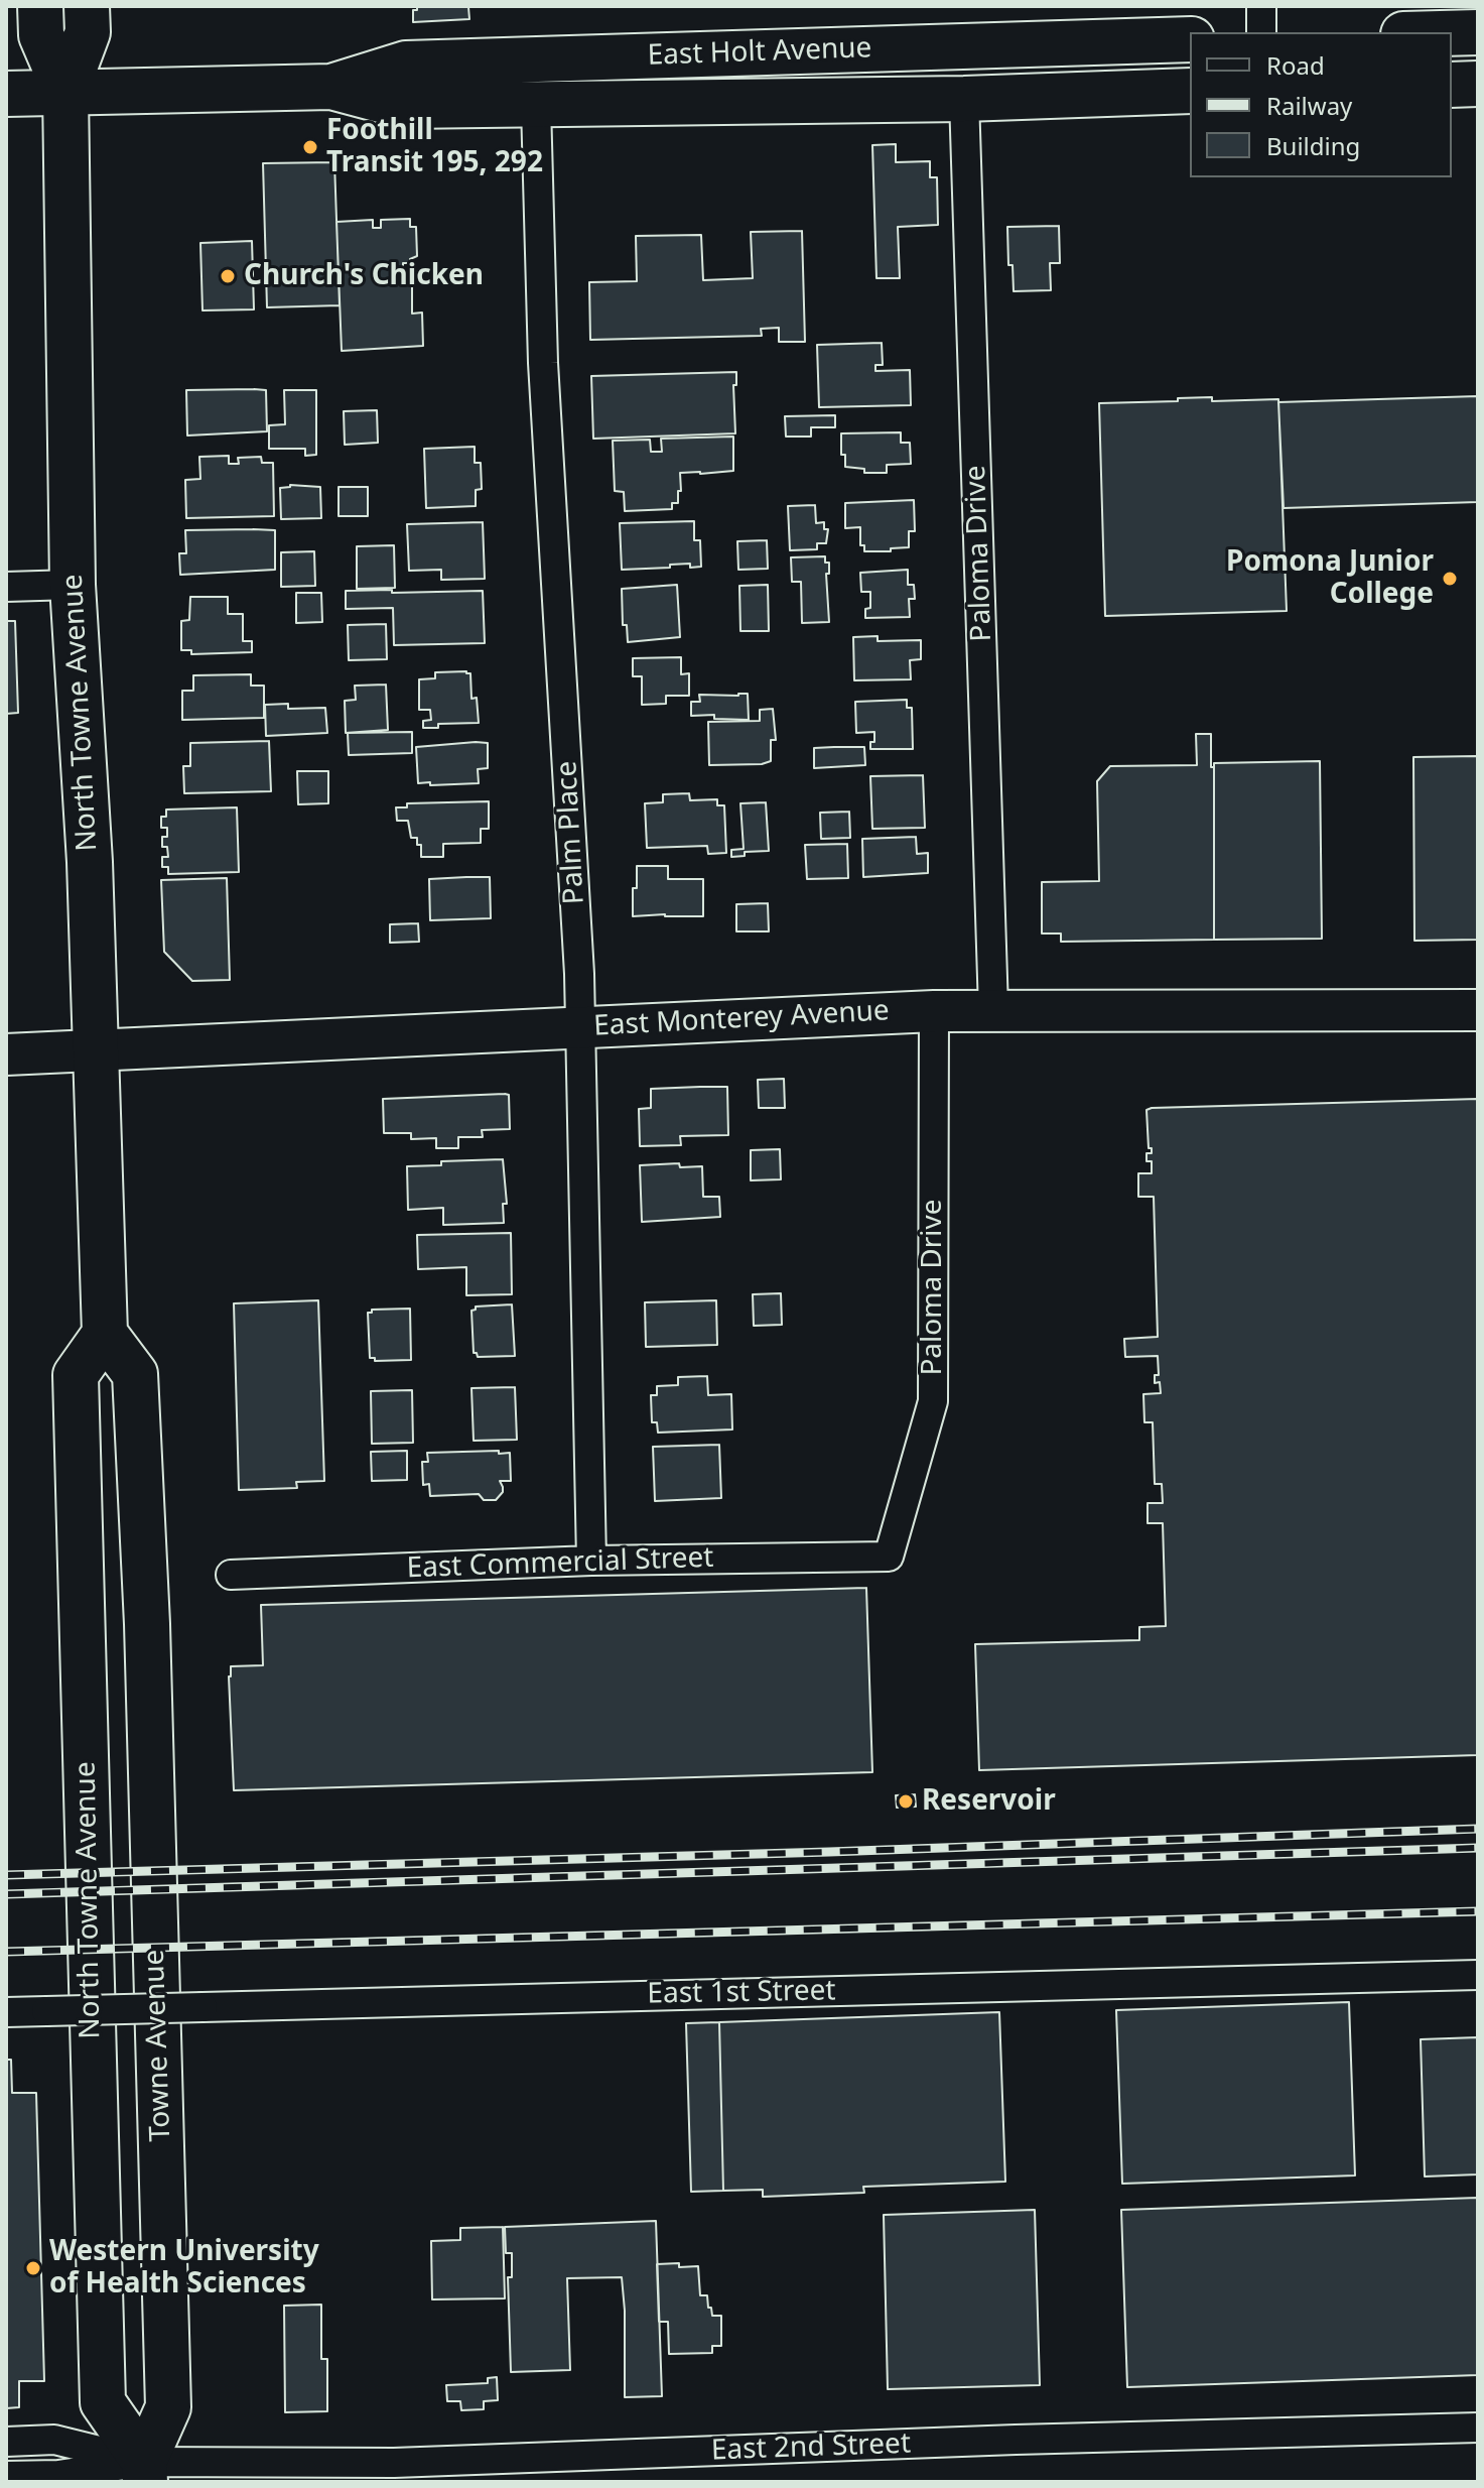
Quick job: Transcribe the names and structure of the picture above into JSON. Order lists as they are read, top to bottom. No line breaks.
{"streets":{"main road":["East Holt Avenue","North Towne Avenue","Towne Avenue"],"street":["Paloma Drive","Palm Place","East Monterey Avenue","East Commercial Street","East 1st Street","East 2nd Street"]},"crossings":[["East Holt Avenue","Paloma Drive"],["East Holt Avenue","North Towne Avenue"],["East Holt Avenue","Palm Place"],["Paloma Drive","East Monterey Avenue"],["Paloma Drive","East Commercial Street"],["North Towne Avenue","East Monterey Avenue"],["North Towne Avenue","Towne Avenue"],["North Towne Avenue","East 2nd Street"],["Palm Place","East Monterey Avenue"],["Palm Place","East Commercial Street"],["Towne Avenue","East 2nd Street"]],"places":["Foothill Transit 195, 292","Church's Chicken","Pomona Junior College","Reservoir","Western University of Health Sciences"],"legend":["Road","Railway","Building"]}
